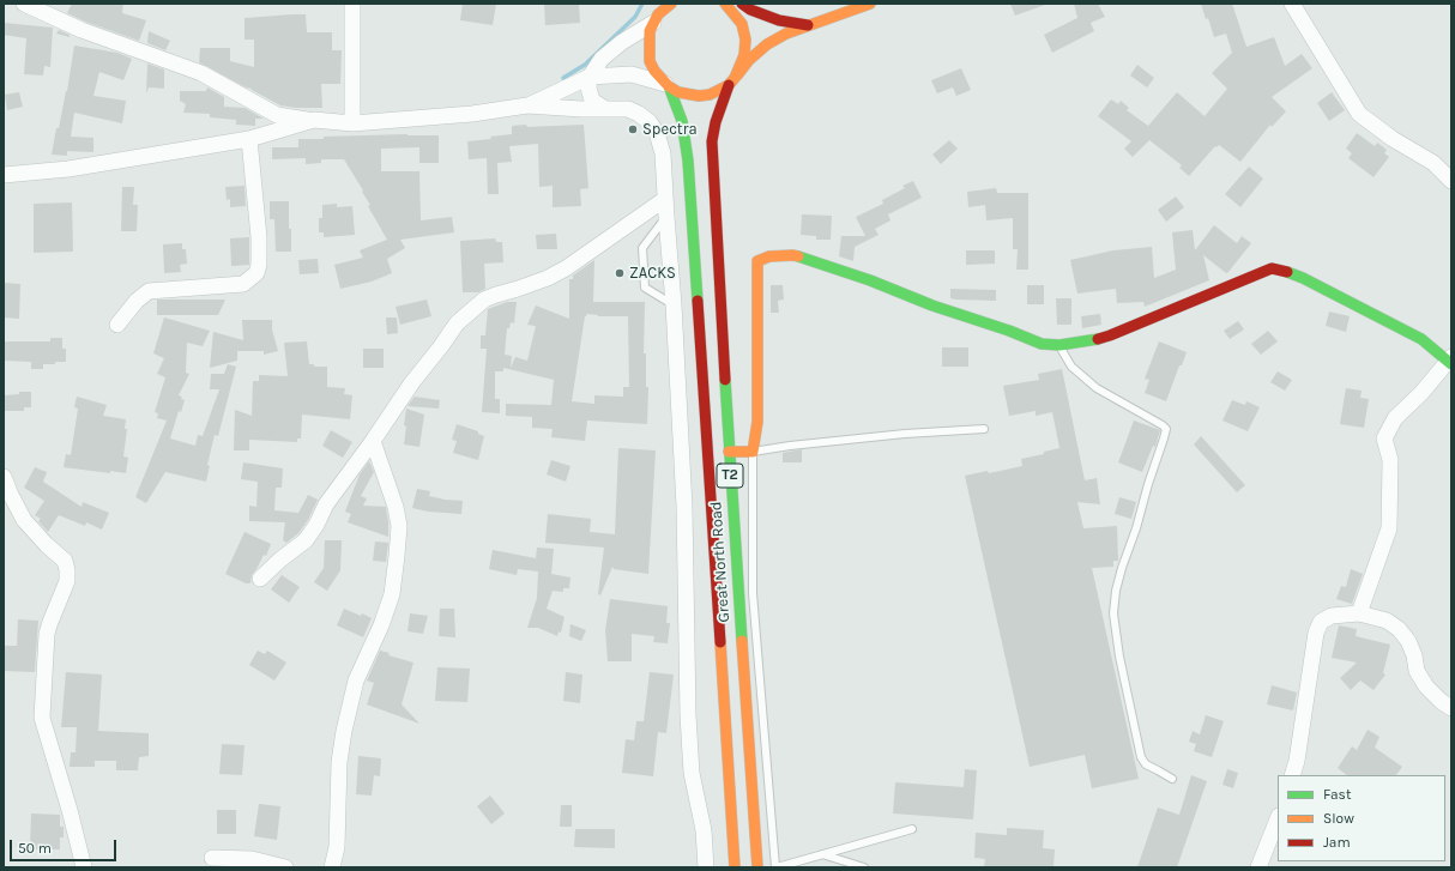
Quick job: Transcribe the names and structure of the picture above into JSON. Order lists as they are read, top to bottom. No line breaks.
{"streets":{"main road":["T2","Great North Road"]},"places":["Spectra","ZACKS"],"legend":["Fast","Slow","Jam"],"scale_bar":"50 m"}
